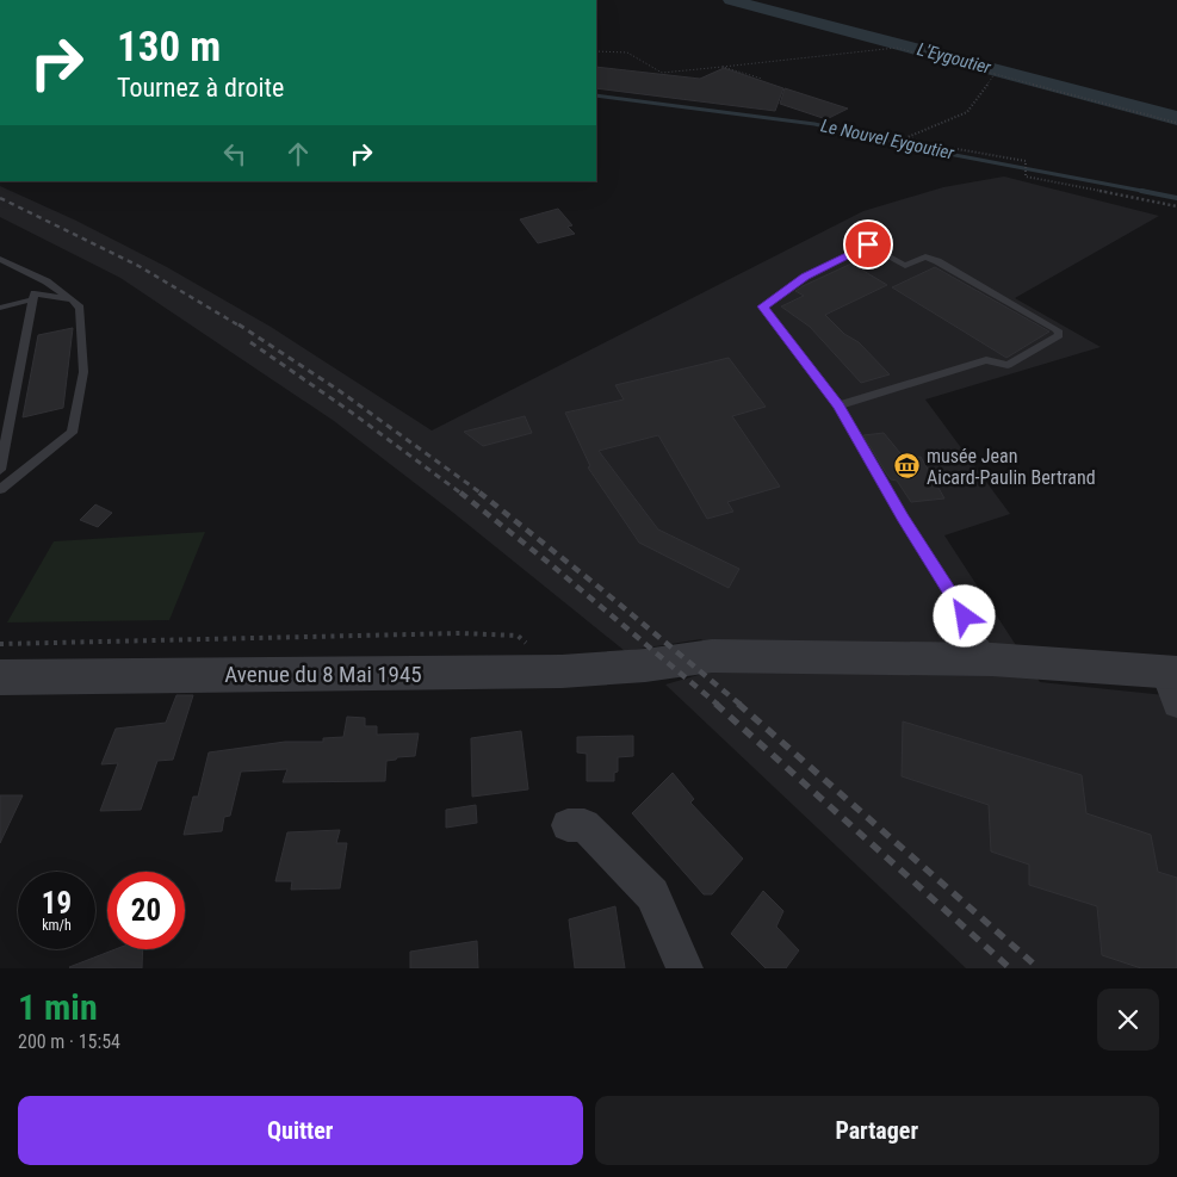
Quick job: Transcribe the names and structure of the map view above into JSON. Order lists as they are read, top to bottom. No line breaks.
{"streets":{"street":["Avenue du 8 Mai 1945"]},"water":["L'Eygoutier","Le Nouvel Eygoutier"],"places":{"museum":["musée Jean Aicard-Paulin Bertrand"]},"page":{"turn":["130 m","Tournez à droite"],"speed":"19 km/h","limit":"20","heading":["1 min","200 m · 15:54"],"buttons":["Quitter","Partager"]}}
